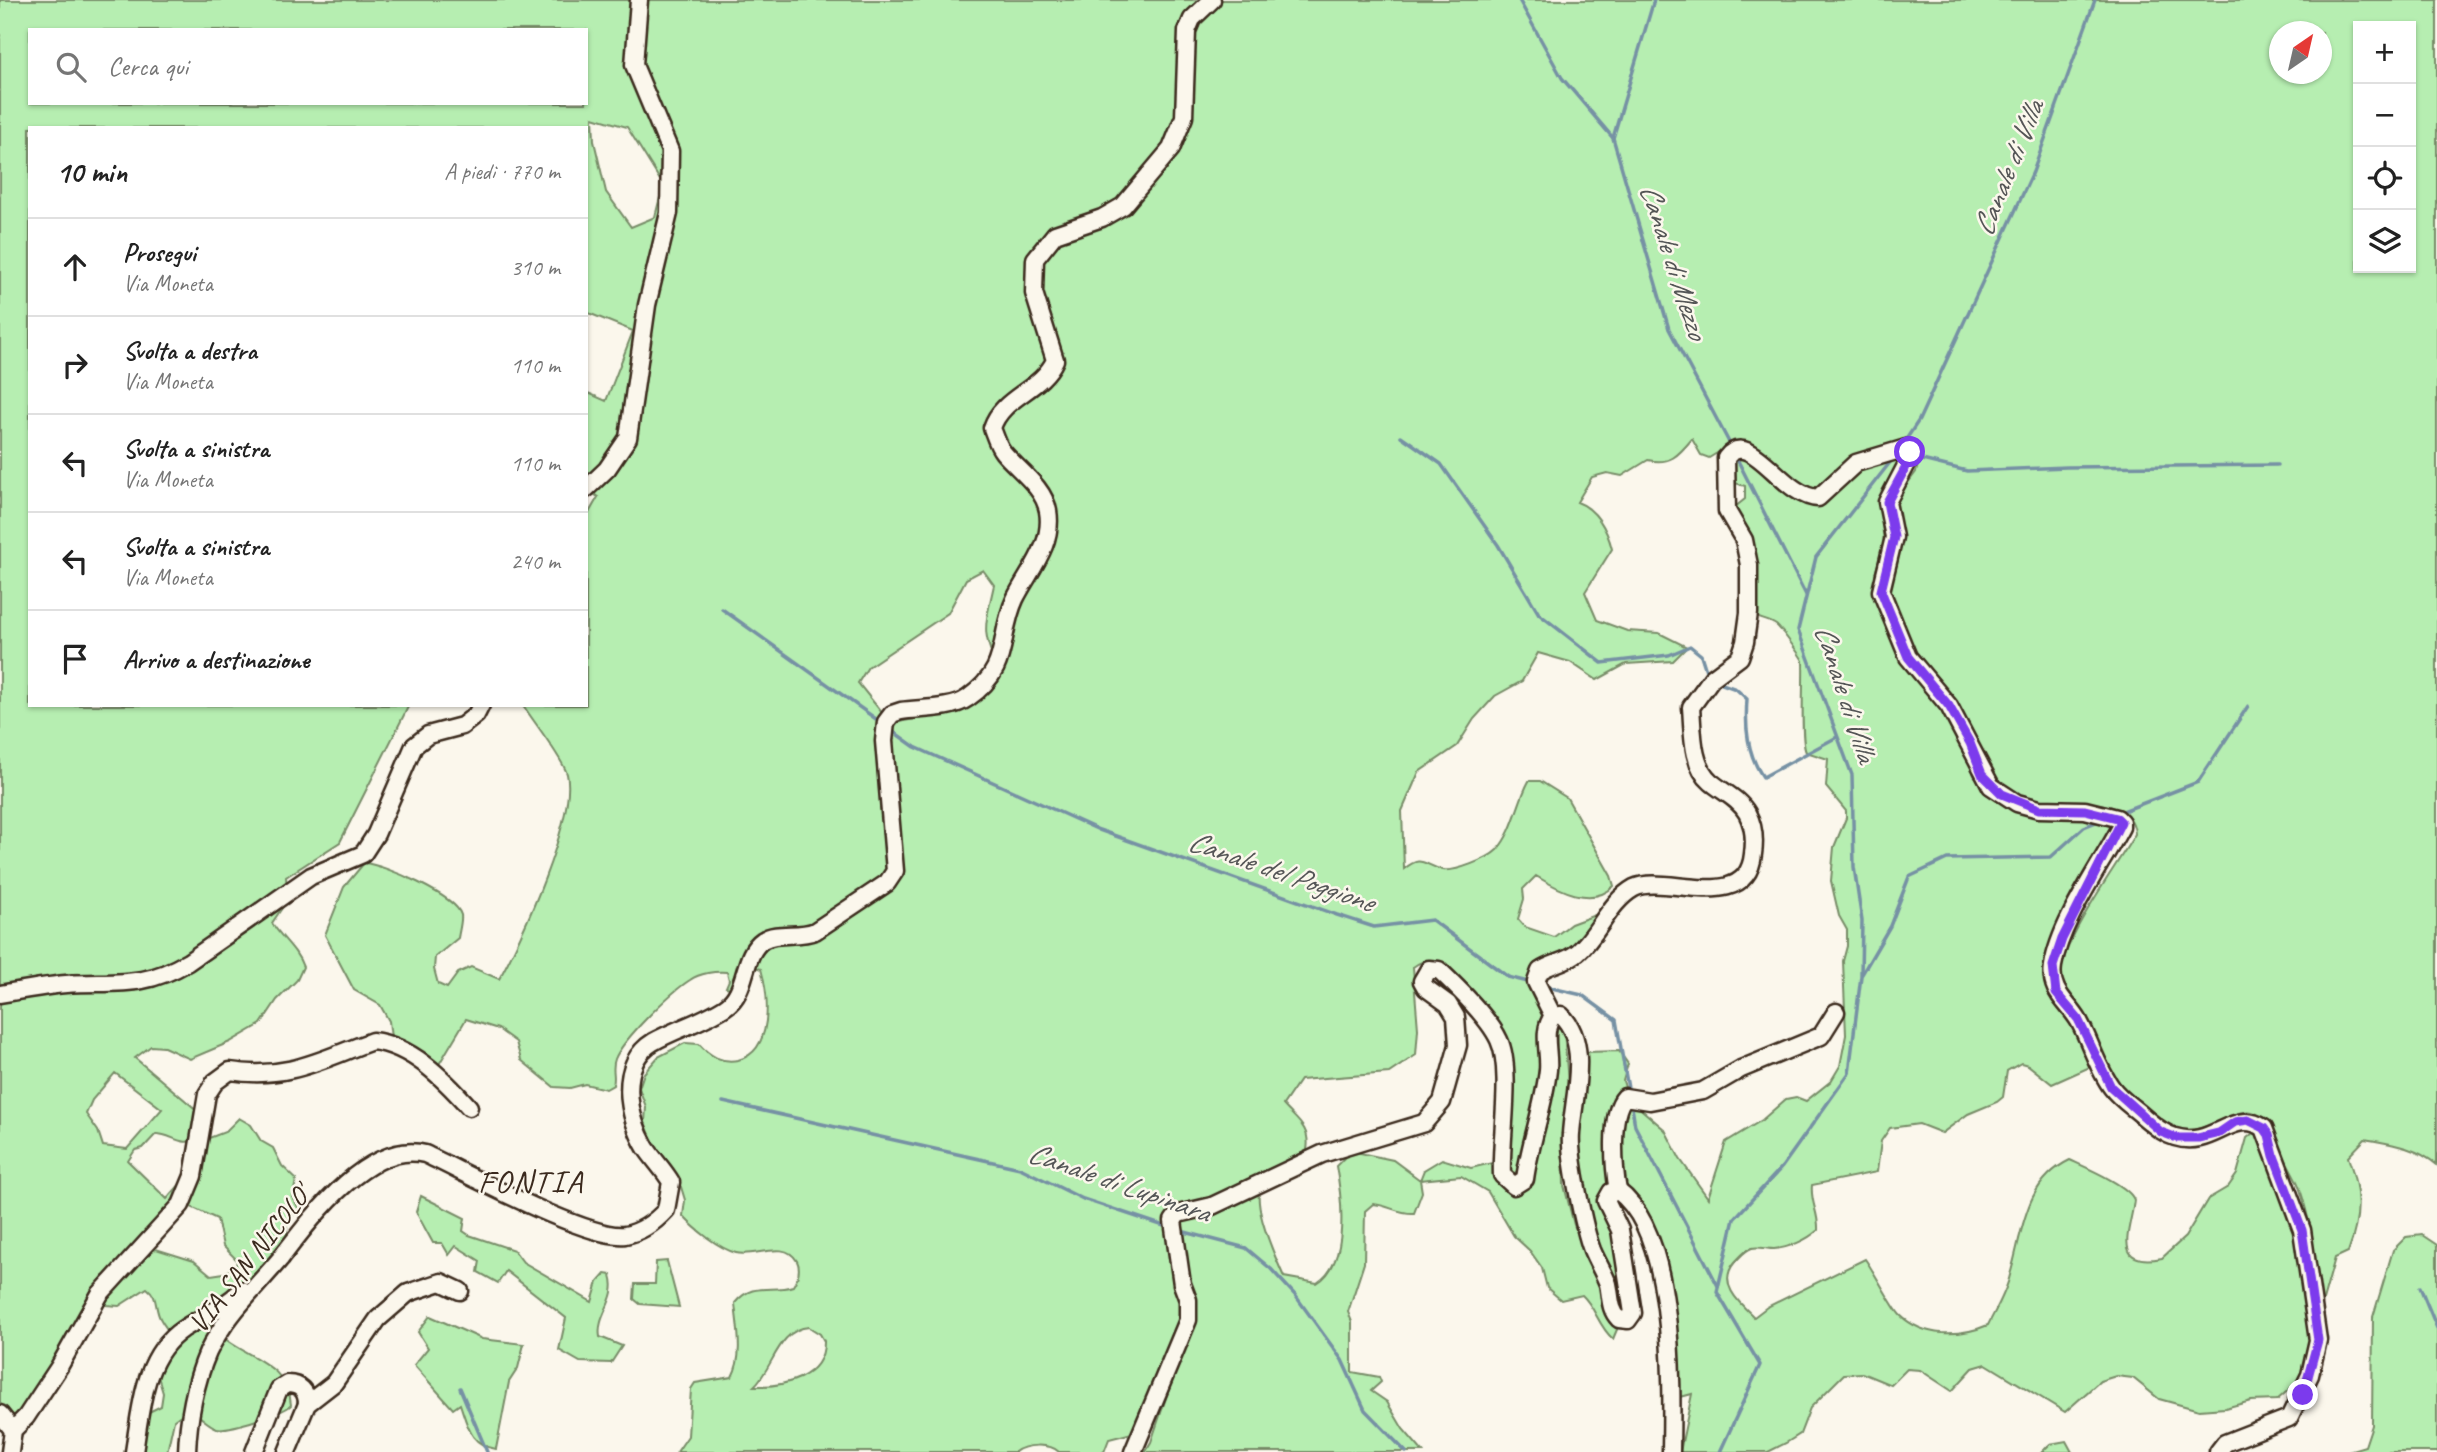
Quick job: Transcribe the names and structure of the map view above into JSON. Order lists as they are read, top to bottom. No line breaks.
{"streets":{"street":["VIA SAN NICOLO'"]},"districts":["FONTIA"],"water":["Canale di Villa","Canale di Mezzo","Canale del Poggione","Canale di Lupinara"],"north":"top right","page":{"map_buttons":["+","−"],"search":"Cerca qui","heading":["10 min","A piedi · 770 m"],"list":[["Prosegui","Via Moneta","310 m"],["Svolta a destra","Via Moneta","110 m"],["Svolta a sinistra","Via Moneta","110 m"],["Svolta a sinistra","Via Moneta","240 m"],"Arrivo a destinazione"]}}
